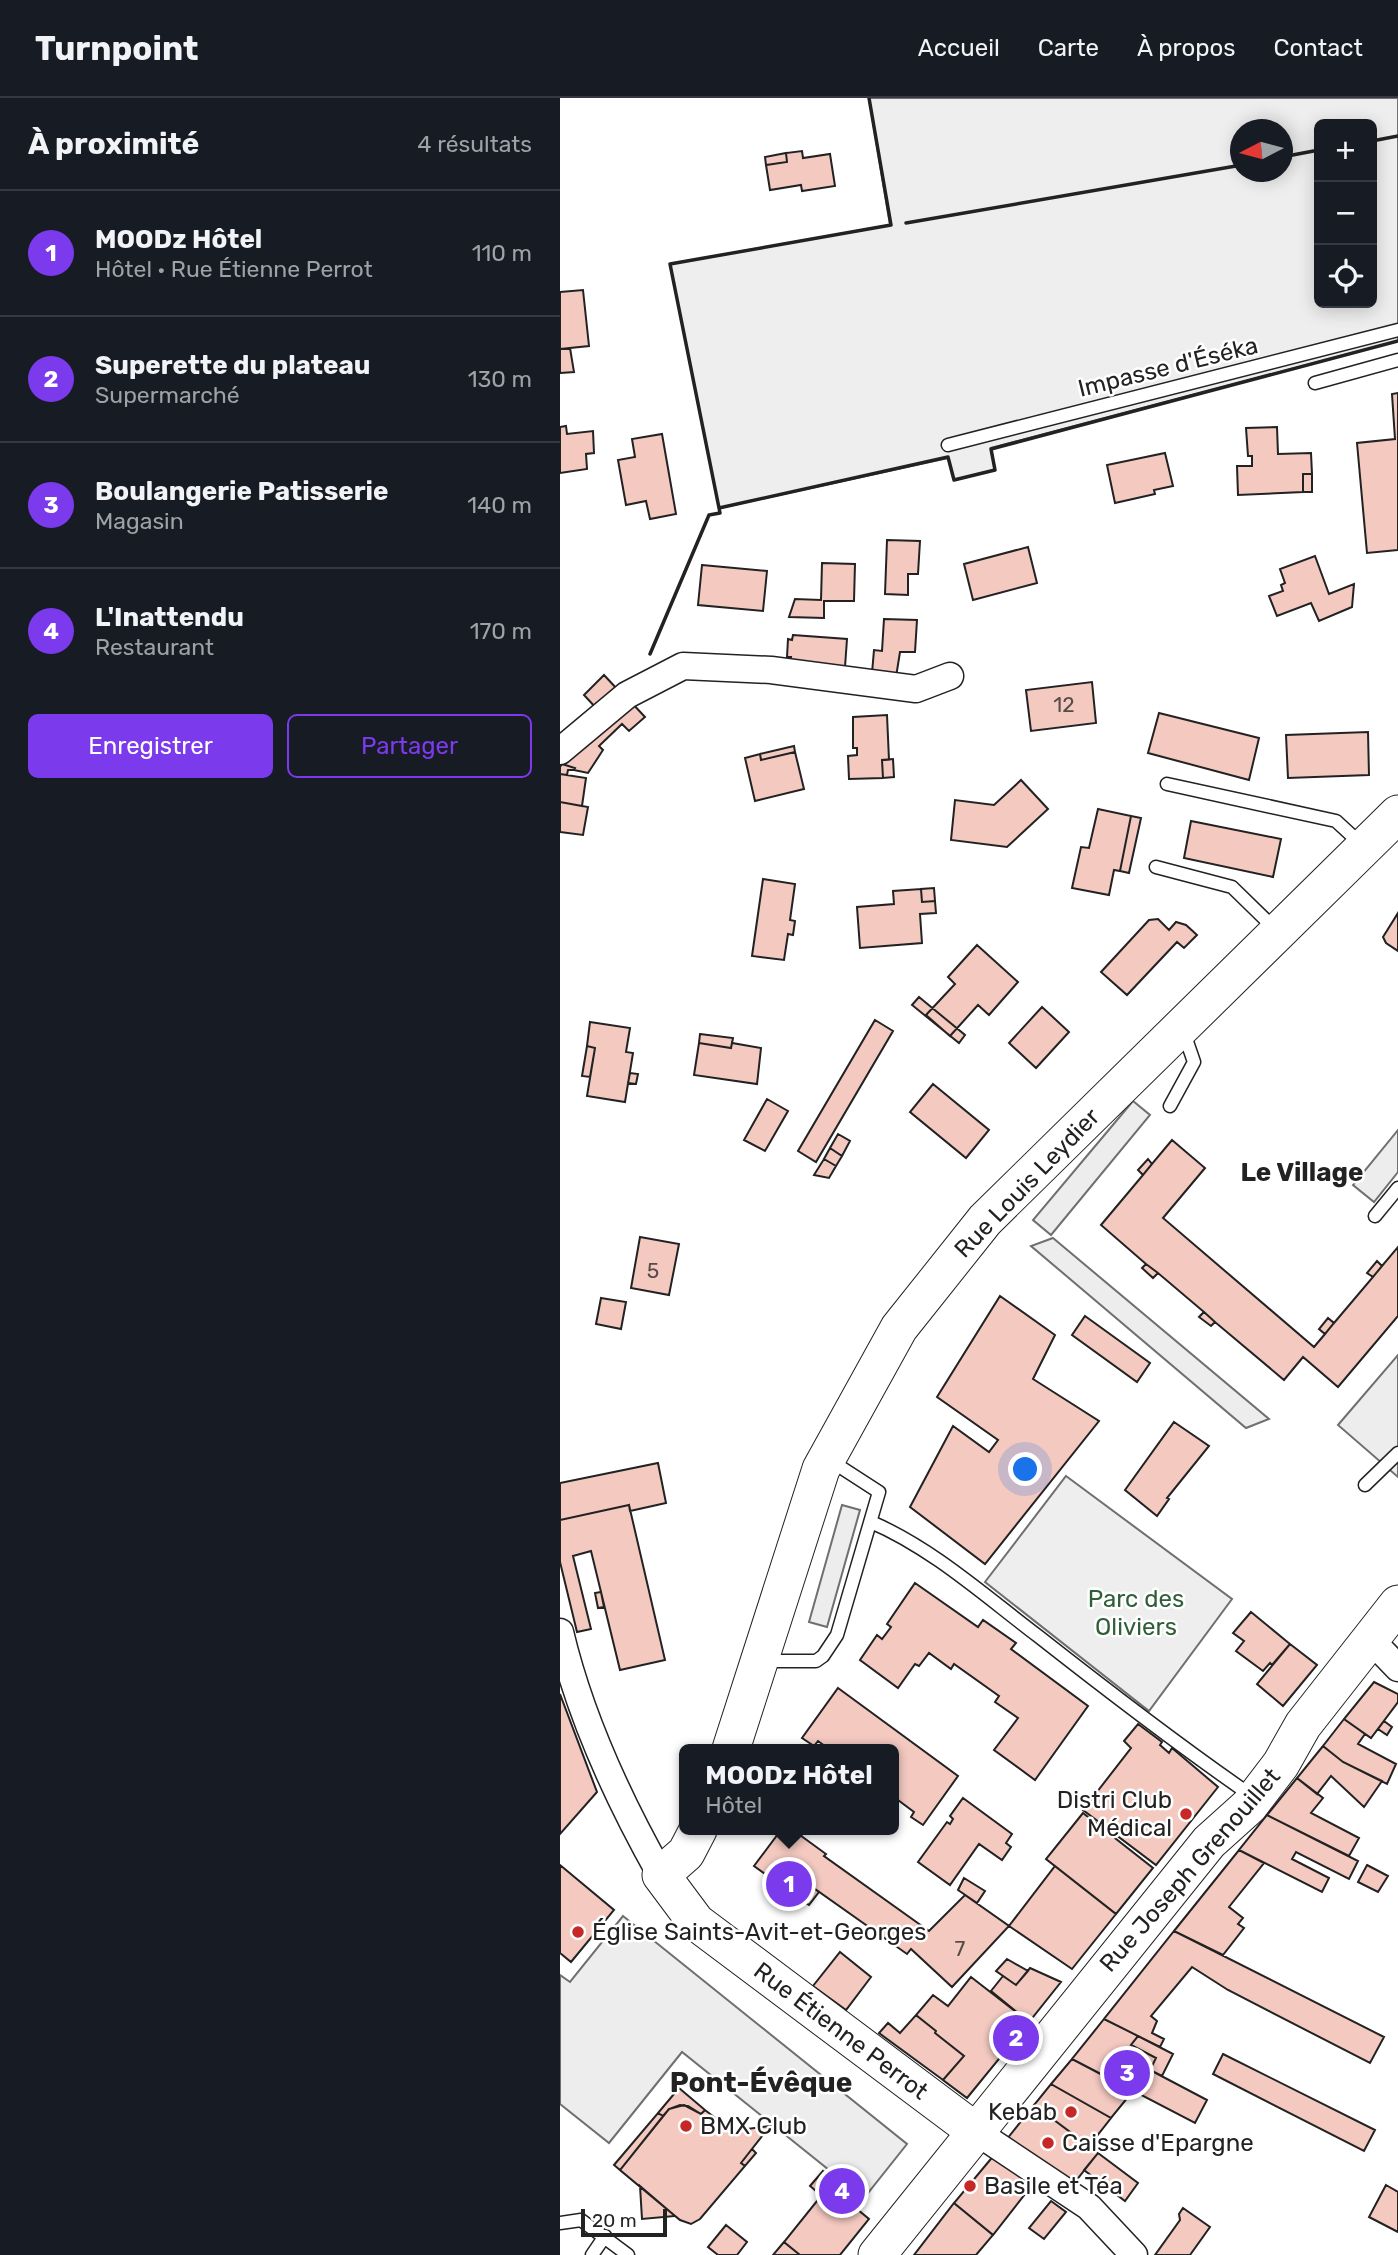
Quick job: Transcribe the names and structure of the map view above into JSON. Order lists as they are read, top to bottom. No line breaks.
{"streets":{"street":["Rue Louis Leydier","Rue Joseph Grenouillet","Rue Étienne Perrot"],"lane":["Impasse d'Éséka"]},"crossings":[["Rue Joseph Grenouillet","Rue Étienne Perrot"]],"districts":["Le Village","Pont-Évêque"],"parks":["Parc des Oliviers"],"places":["Distri Club Médical","Église Saints-Avit-et-Georges","Kebab","BMX Club","Caisse d'Epargne","Basile et Téa"],"house_numbers":["12","5","7"],"scale_bar":"20 m","north":"left","page":{"header":"Turnpoint","nav":["Accueil","Carte","À propos","Contact"],"heading":["À proximité","4 résultats"],"map_buttons":["+","−"],"list":[{"mark":"1","name":"MOODz Hôtel","note":"Hôtel · Rue Étienne Perrot","value":"110 m"},{"mark":"2","name":"Superette du plateau","note":"Supermarché","value":"130 m"},{"mark":"3","name":"Boulangerie Patisserie","note":"Magasin","value":"140 m"},{"mark":"4","name":"L'Inattendu","note":"Restaurant","value":"170 m"}],"buttons":["Enregistrer","Partager"],"popup":["MOODz Hôtel","Hôtel"],"pins":["1","2","3","4"],"scale":"20 m"}}
